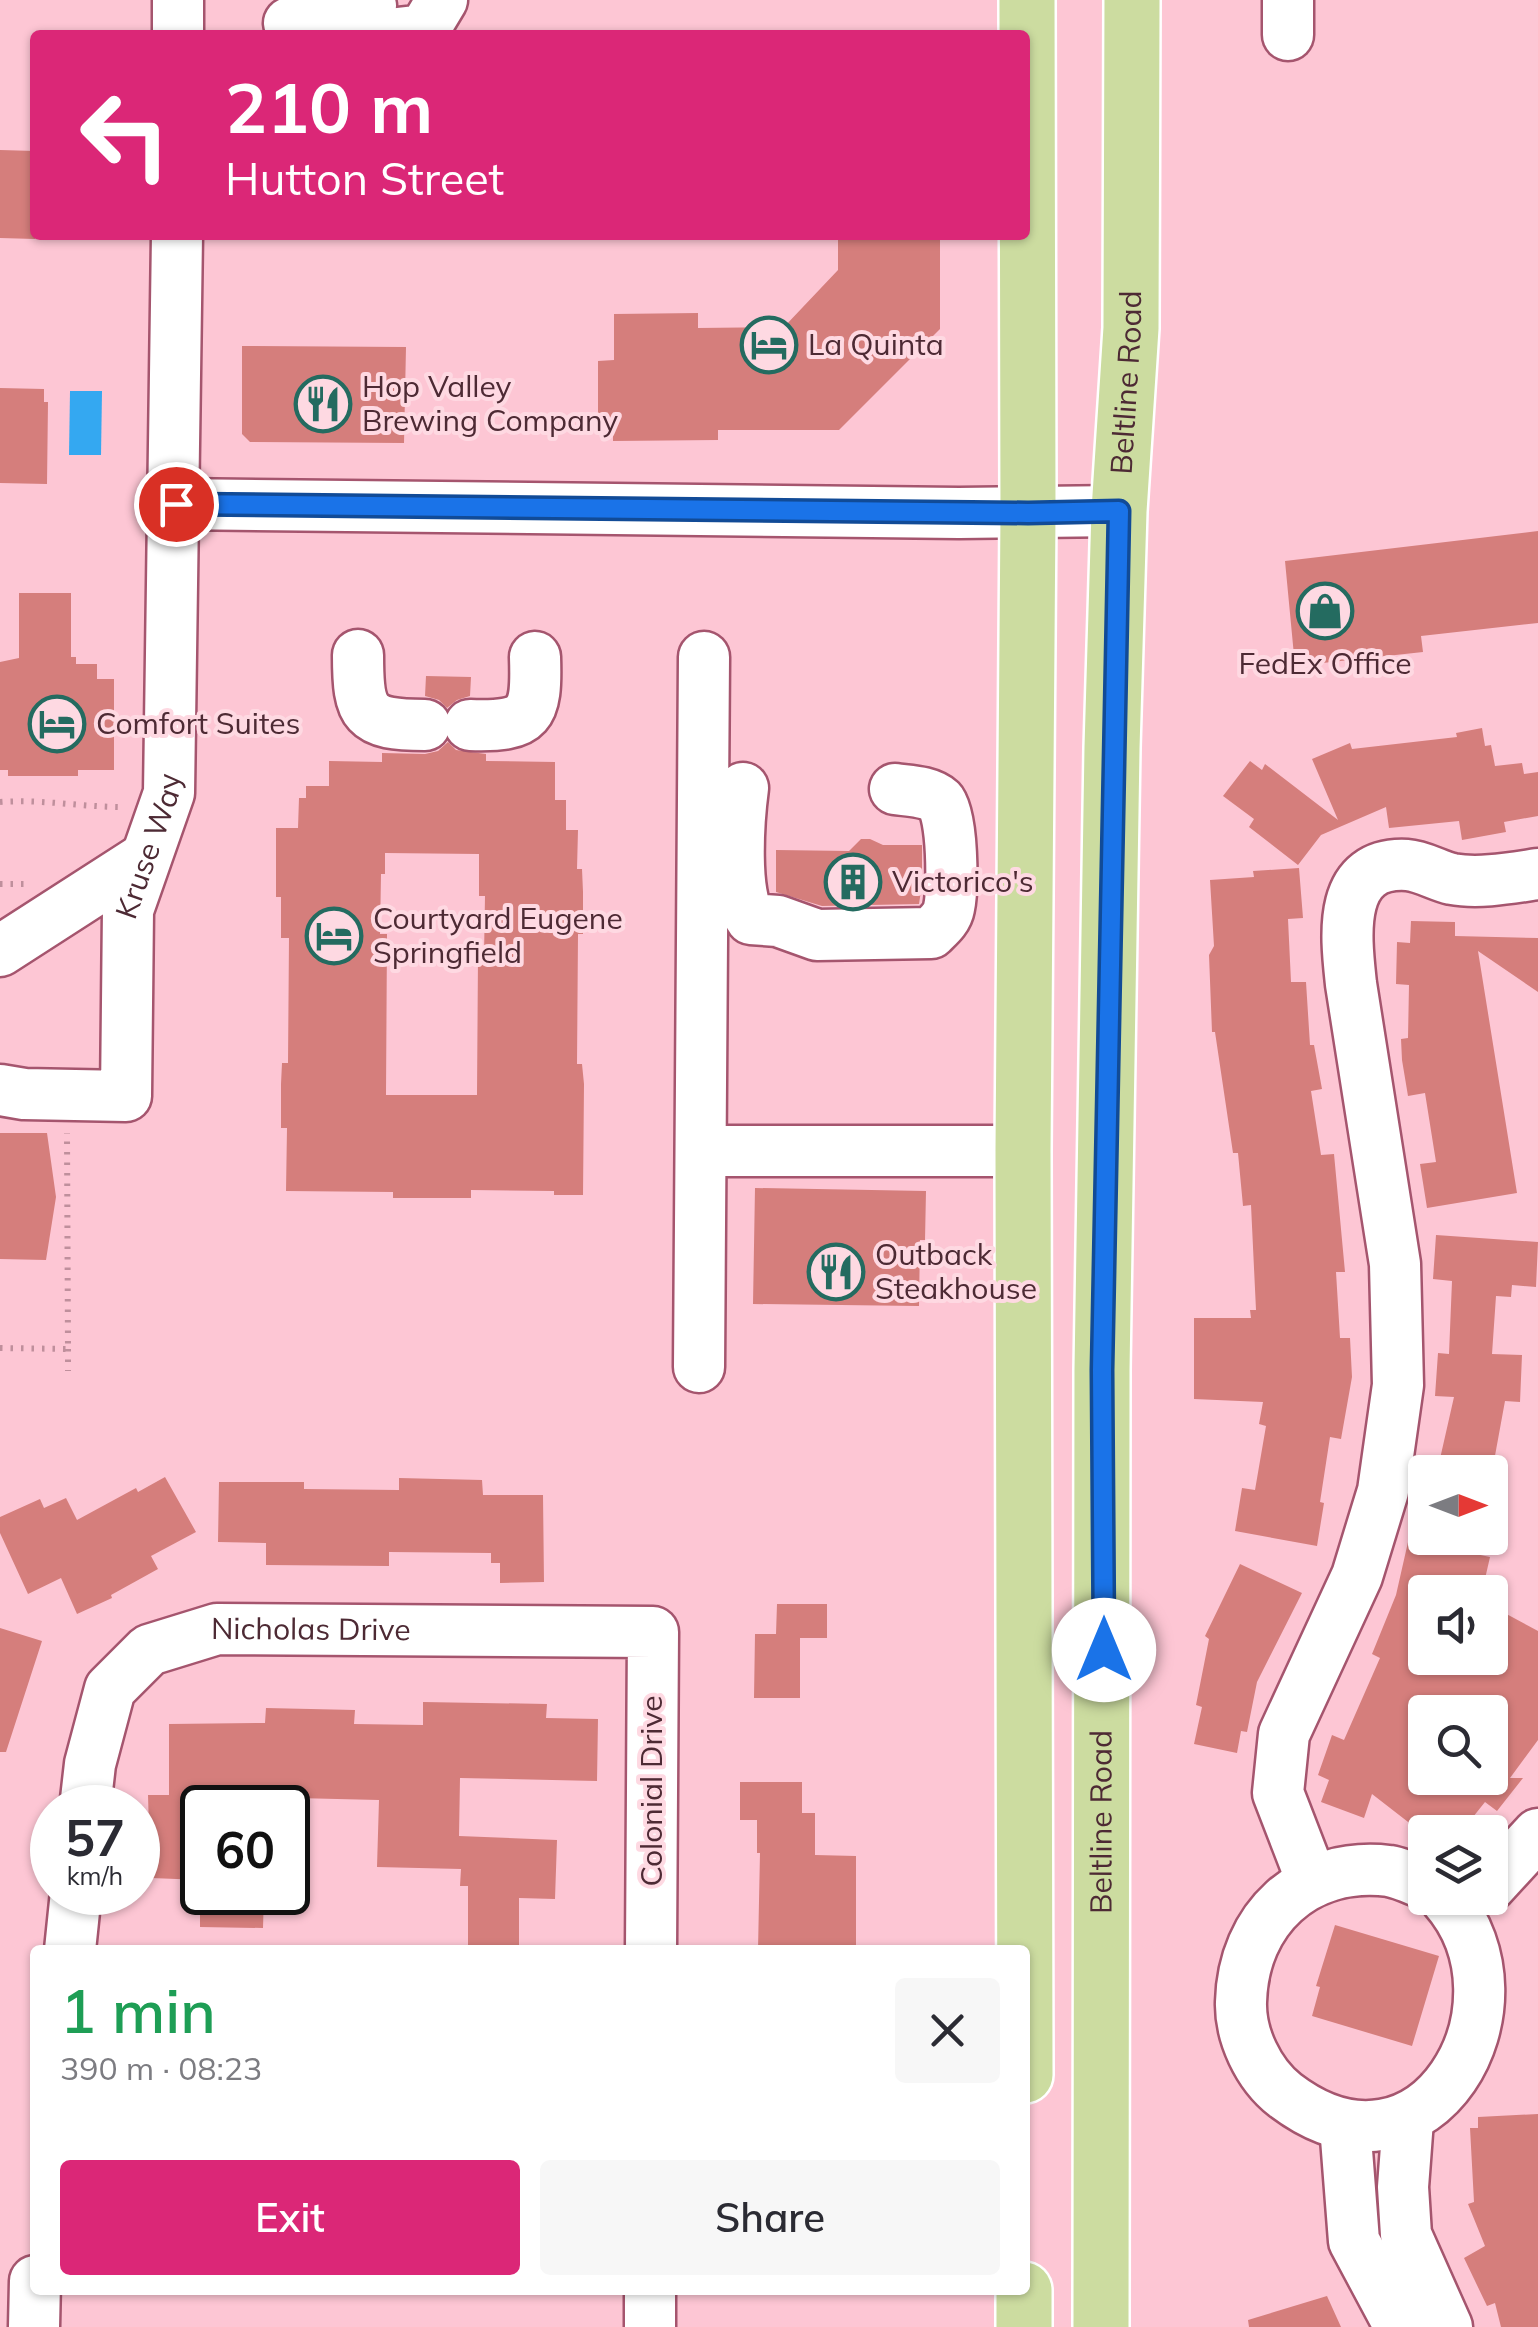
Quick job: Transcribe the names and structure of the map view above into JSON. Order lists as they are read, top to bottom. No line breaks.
{"streets":{"main road":["Beltline Road"],"street":["Kruse Way","Nicholas Drive","Colonial Drive"]},"crossings":[["Nicholas Drive","Colonial Drive"]],"places":{"hotel":["La Quinta","Comfort Suites","Courtyard Eugene Springfield"],"restaurant":["Hop Valley Brewing Company","Outback Steakhouse"],"shop":["FedEx Office"],"building":["Victorico's"]},"north":"right","page":{"turn":["210 m","Hutton Street"],"speed":"57 km/h","limit":"60","heading":["1 min","390 m · 08:23"],"buttons":["Exit","Share"]}}
